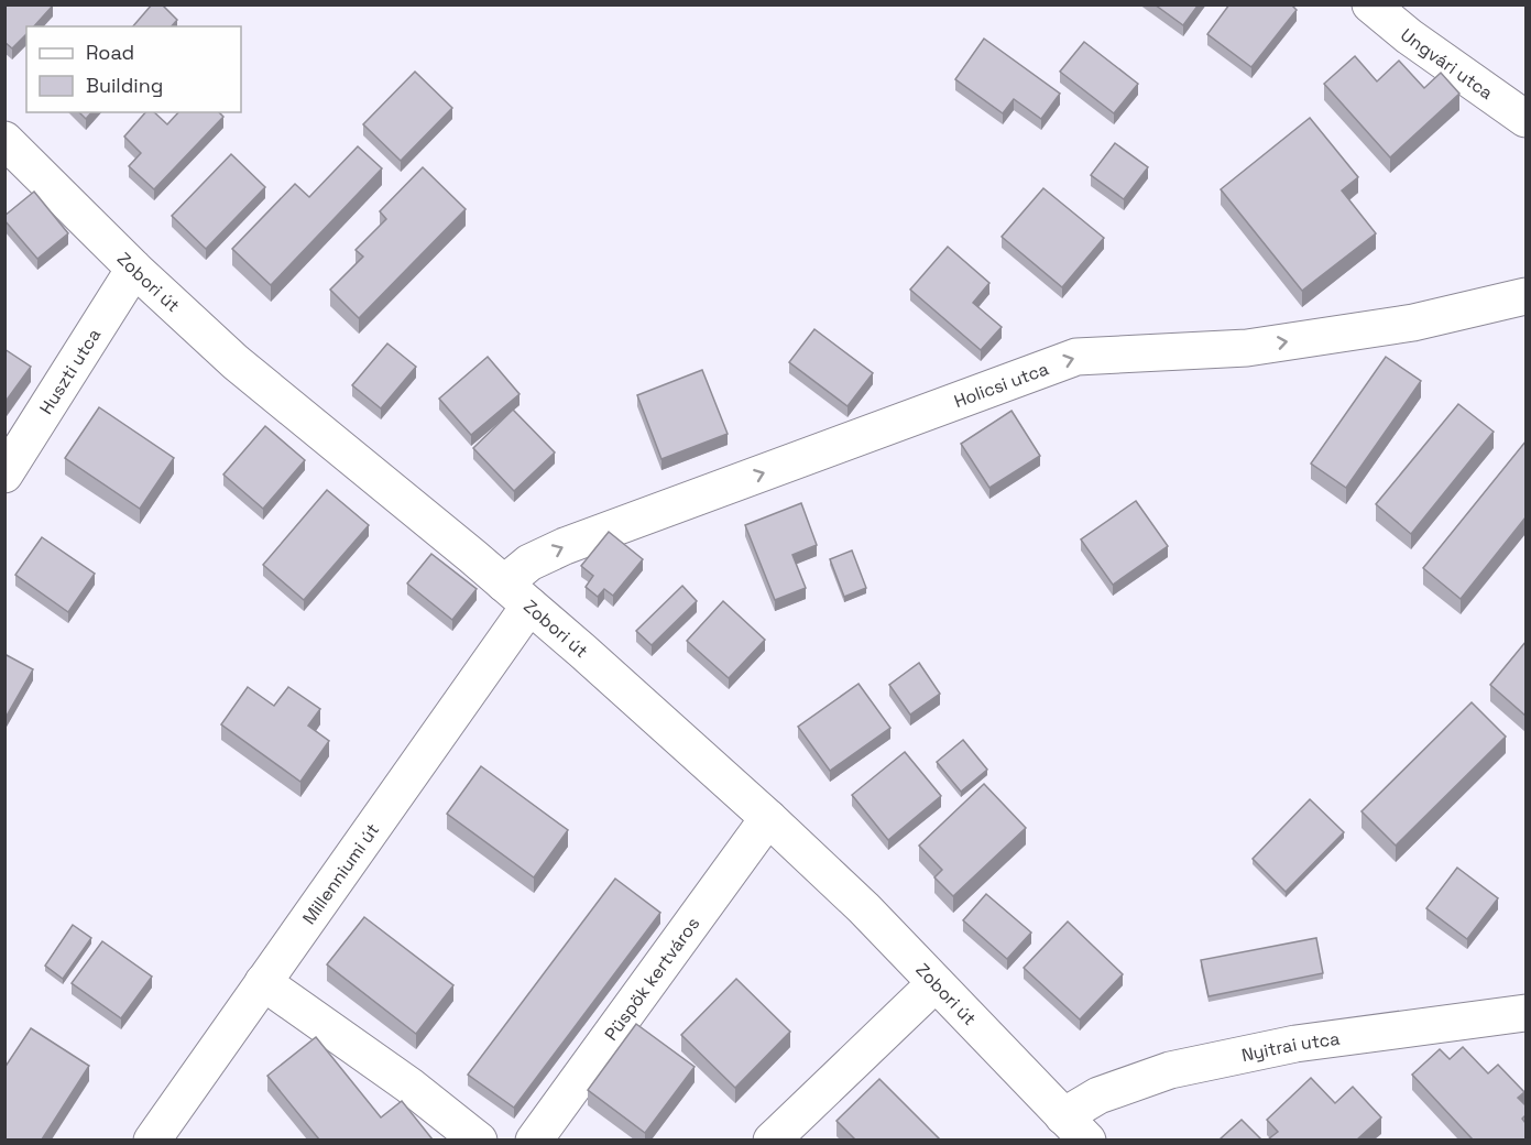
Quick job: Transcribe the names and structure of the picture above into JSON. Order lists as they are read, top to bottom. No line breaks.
{"streets":{"street":["Ungvári utca","Zobori út","Huszti utca","Holicsi utca","Millenniumi út","Püspök kertváros","Nyitrai utca"]},"crossings":[["Zobori út","Huszti utca"],["Zobori út","Holicsi utca"],["Zobori út","Millenniumi út"],["Zobori út","Püspök kertváros"],["Zobori út","Nyitrai utca"],["Holicsi utca","Millenniumi út"]],"one_way":["Holicsi utca"],"legend":["Road","Building"]}
